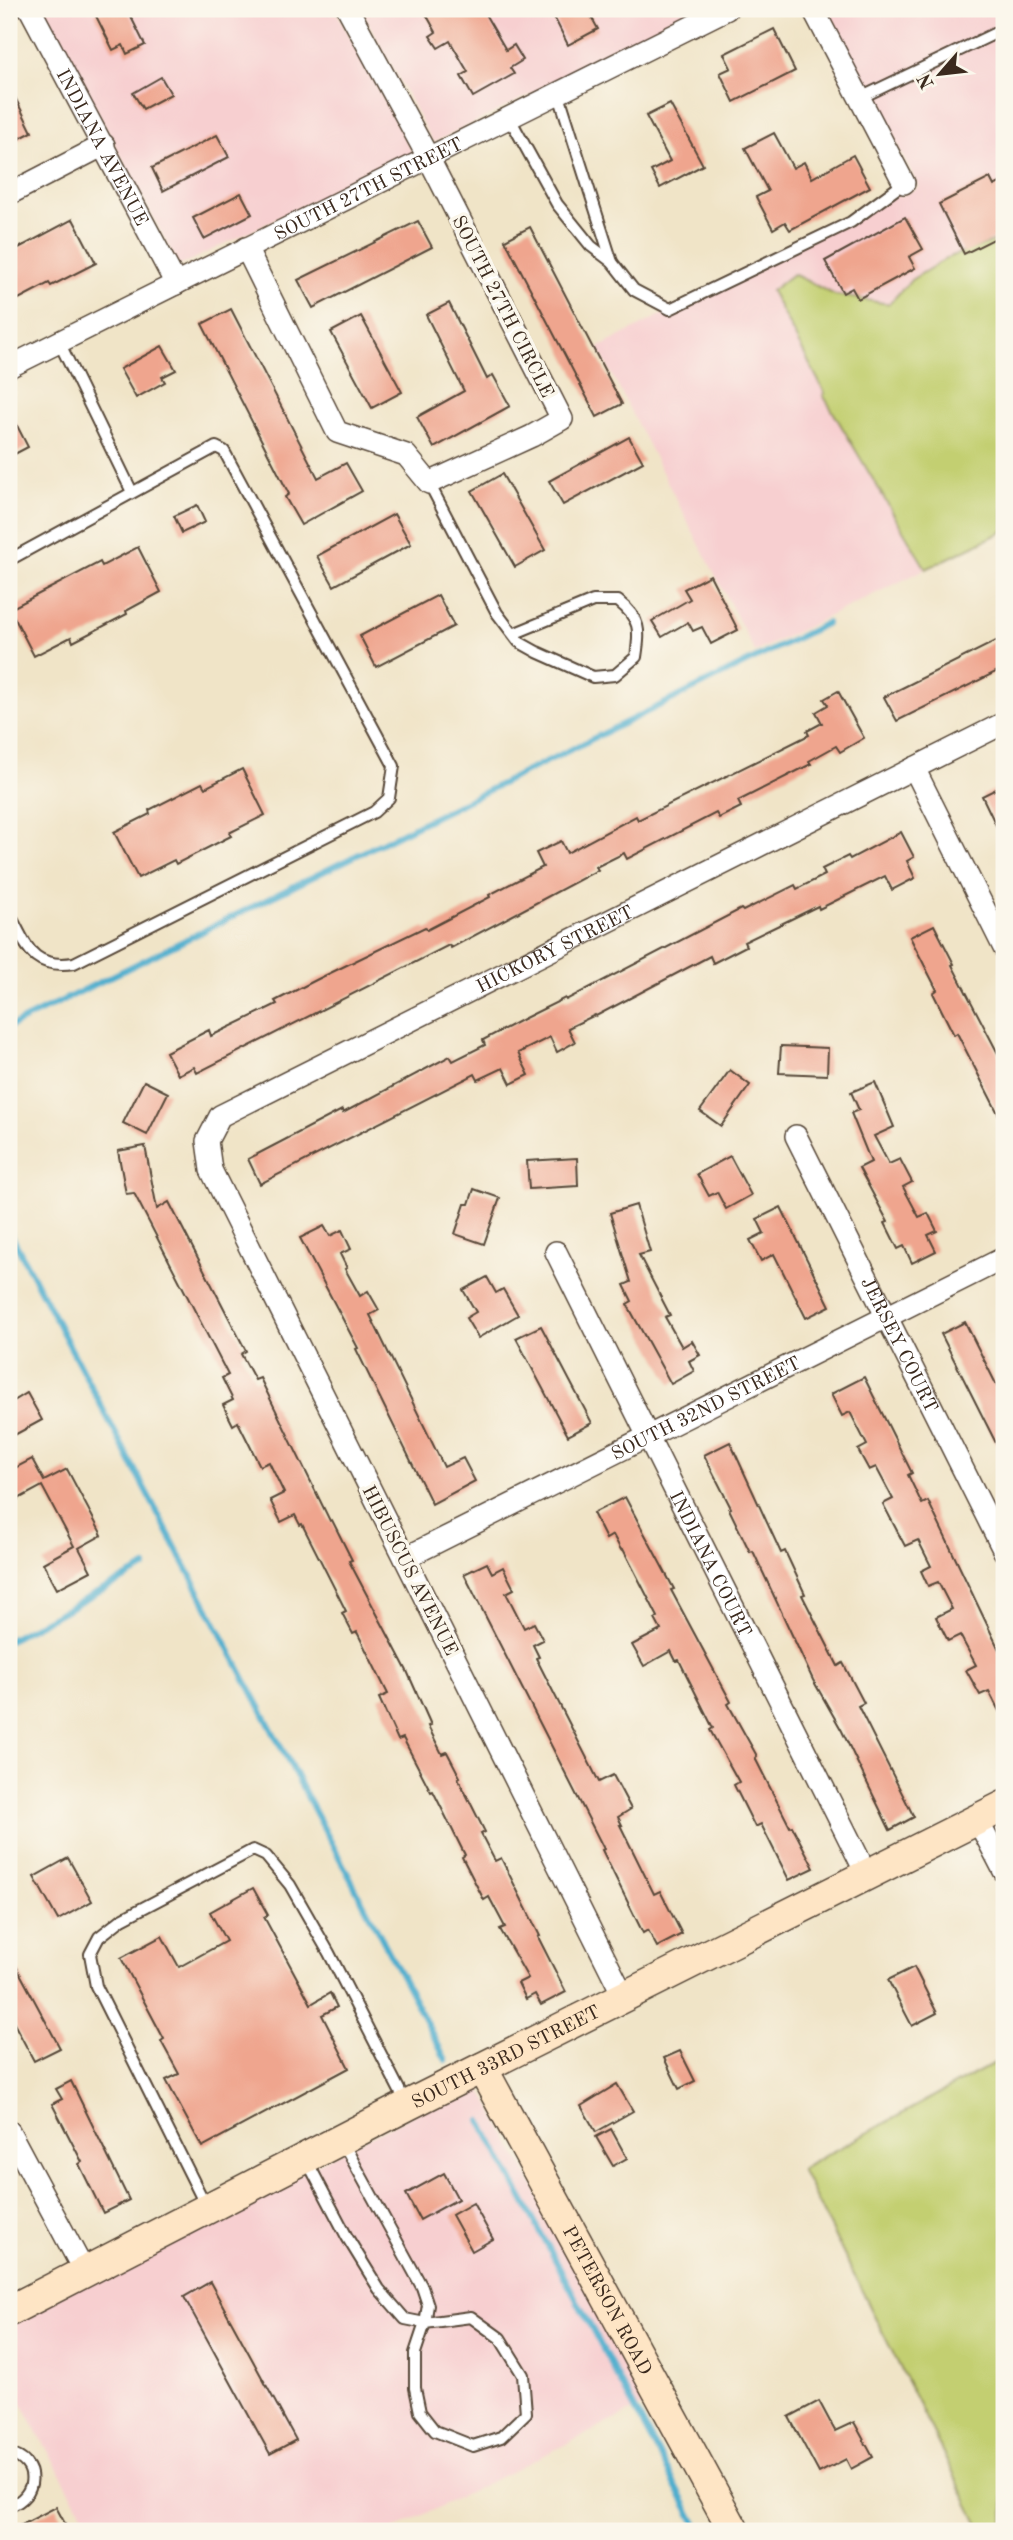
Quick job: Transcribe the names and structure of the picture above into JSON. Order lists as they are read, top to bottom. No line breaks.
{"streets":{"street":["INDIANA AVENUE","SOUTH 27TH STREET","SOUTH 27TH CIRCLE","HICKORY STREET","JERSEY COURT","SOUTH 32ND STREET","INDIANA COURT","HIBUSCUS AVENUE","SOUTH 33RD STREET","PETERSON ROAD"]},"crossings":[["INDIANA AVENUE","SOUTH 27TH STREET"],["SOUTH 27TH STREET","SOUTH 27TH CIRCLE"],["HICKORY STREET","HIBUSCUS AVENUE"],["JERSEY COURT","SOUTH 32ND STREET"],["SOUTH 32ND STREET","INDIANA COURT"],["SOUTH 32ND STREET","HIBUSCUS AVENUE"],["INDIANA COURT","SOUTH 33RD STREET"],["HIBUSCUS AVENUE","SOUTH 33RD STREET"],["SOUTH 33RD STREET","PETERSON ROAD"]],"north":"bottom left"}
